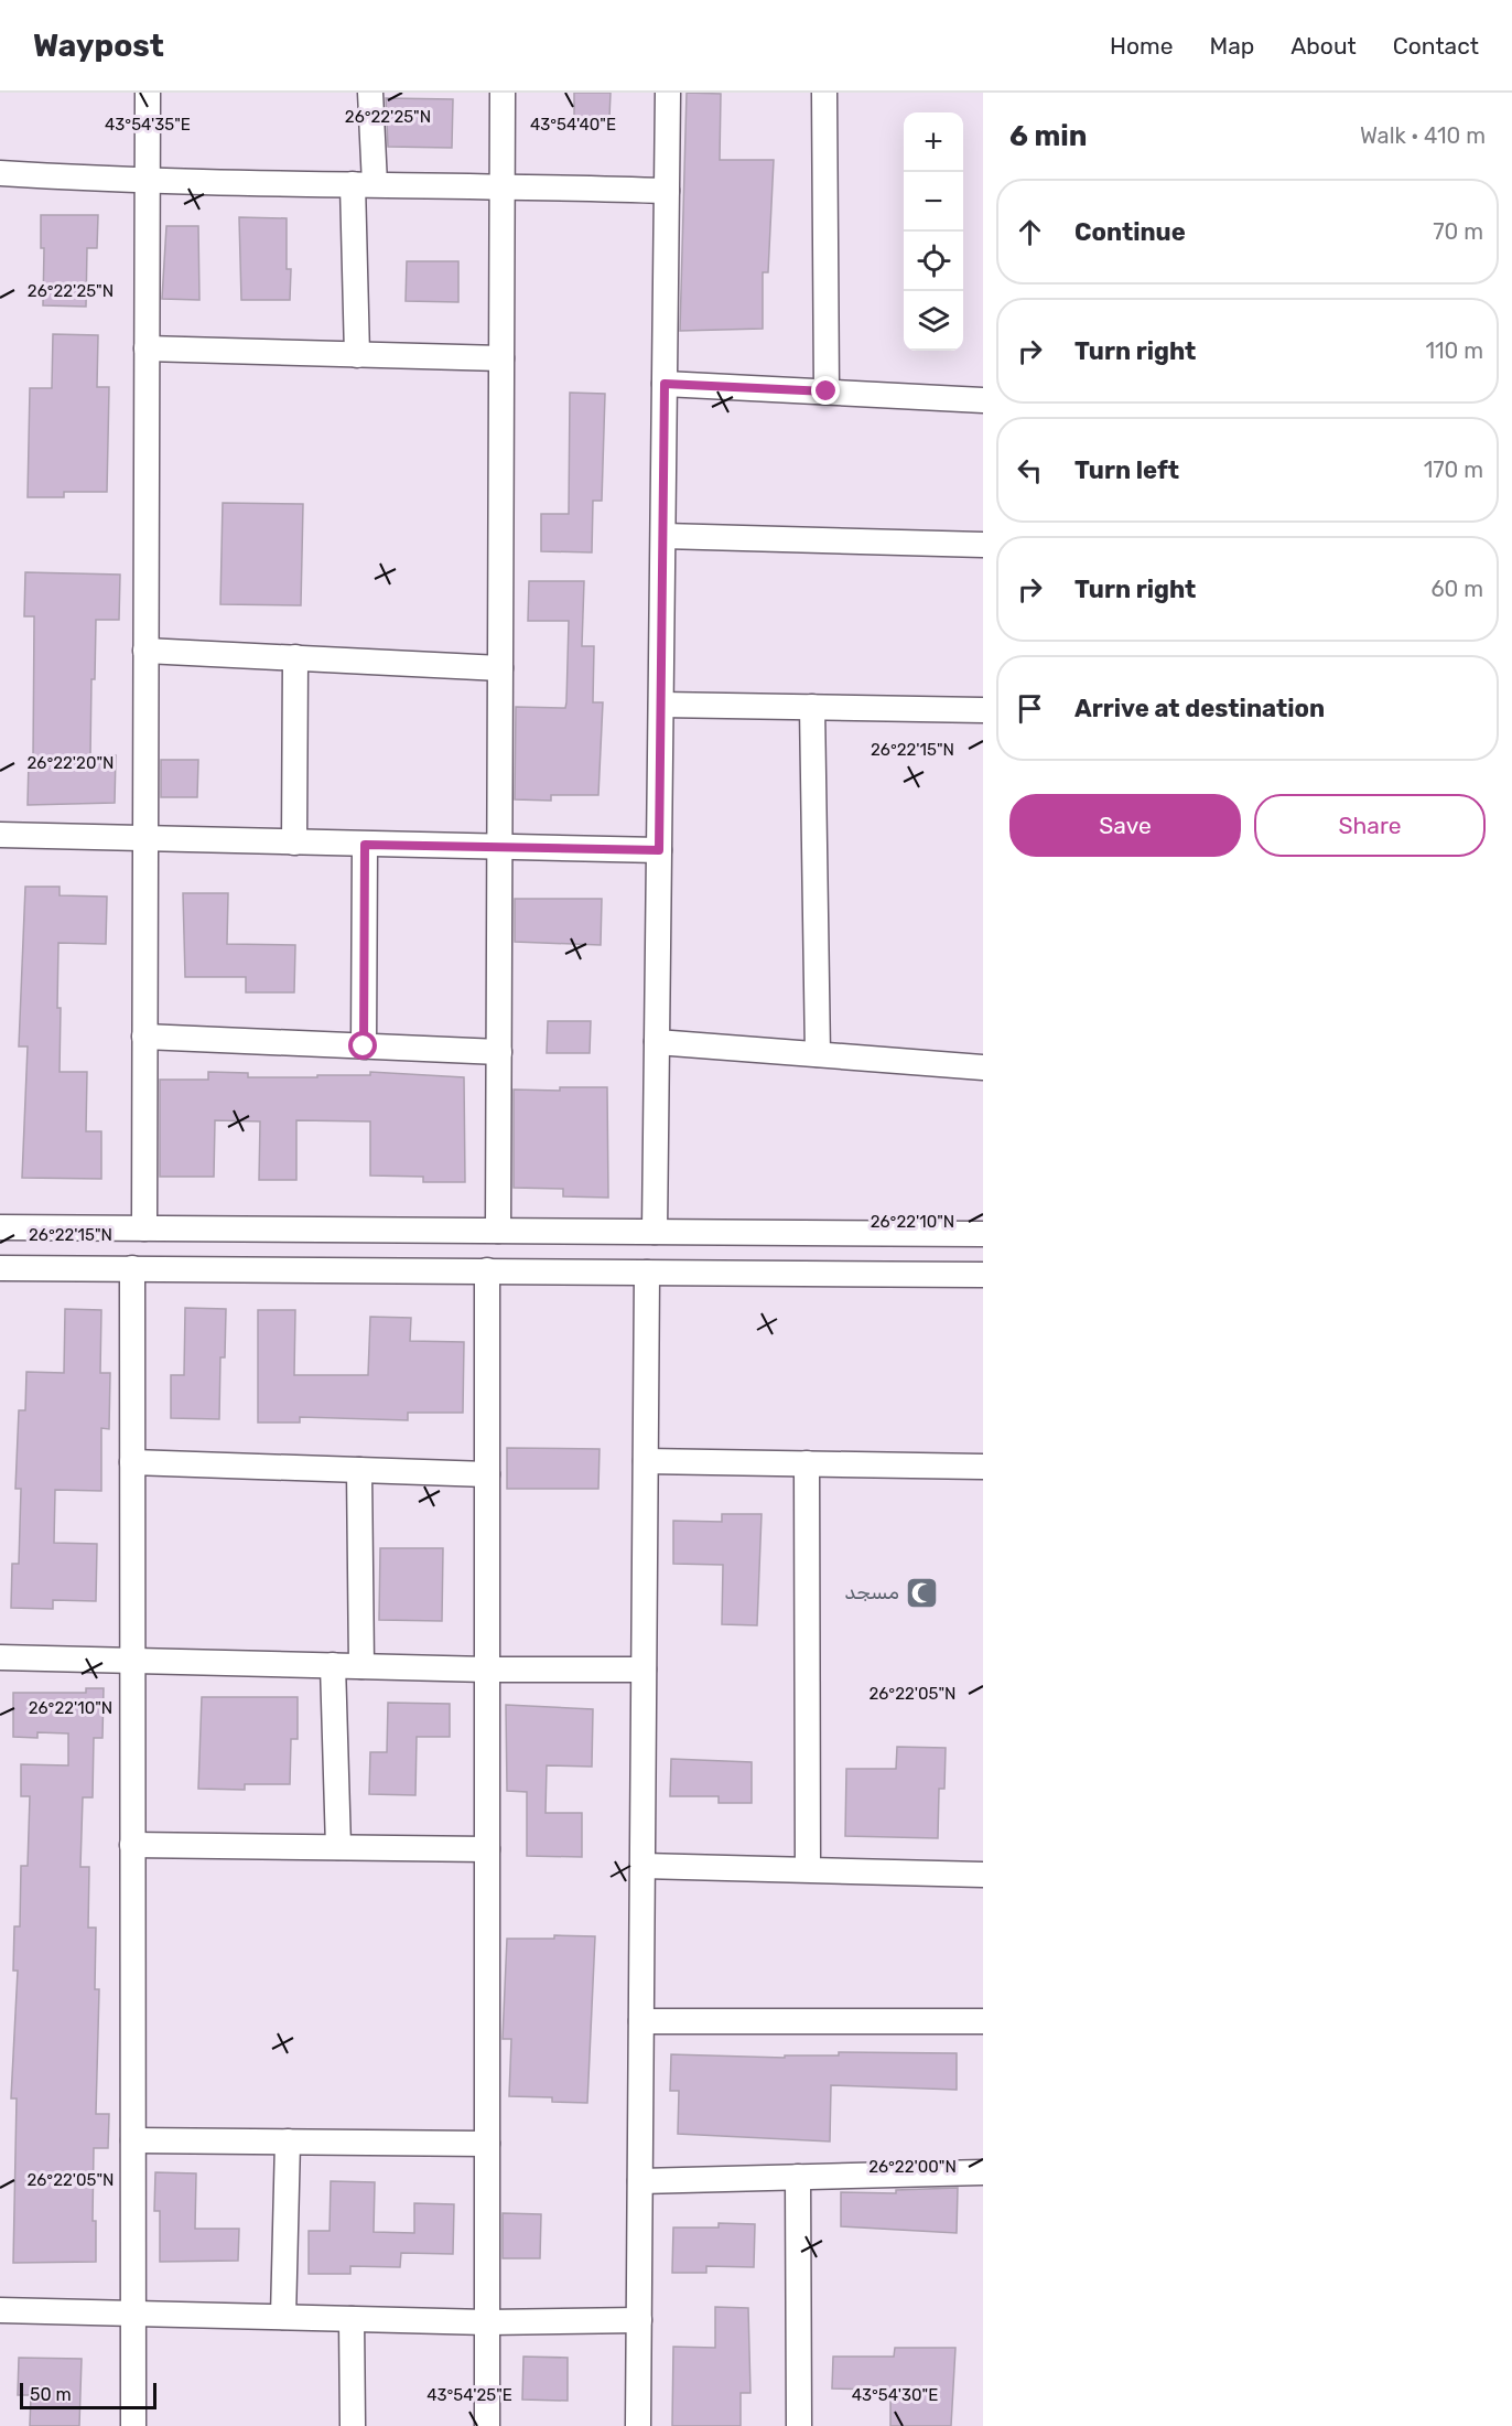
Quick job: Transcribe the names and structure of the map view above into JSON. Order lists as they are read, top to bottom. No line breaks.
{"places":{"mosque":["مسجد"]},"scale_bar":"50 m","page":{"header":"Waypost","nav":["Home","Map","About","Contact"],"heading":["6 min","Walk · 410 m"],"map_buttons":["+","−"],"list":[["Continue","70 m"],["Turn right","110 m"],["Turn left","170 m"],["Turn right","60 m"],"Arrive at destination"],"buttons":["Save","Share"],"scale":"50 m"},"coordinates":["26°22'25\"N","43°54'35\"E","43°54'40\"E","26°22'15\"N","26°22'20\"N","26°22'10\"N","26°22'05\"N","26°22'00\"N","43°54'25\"E","43°54'30\"E"]}
